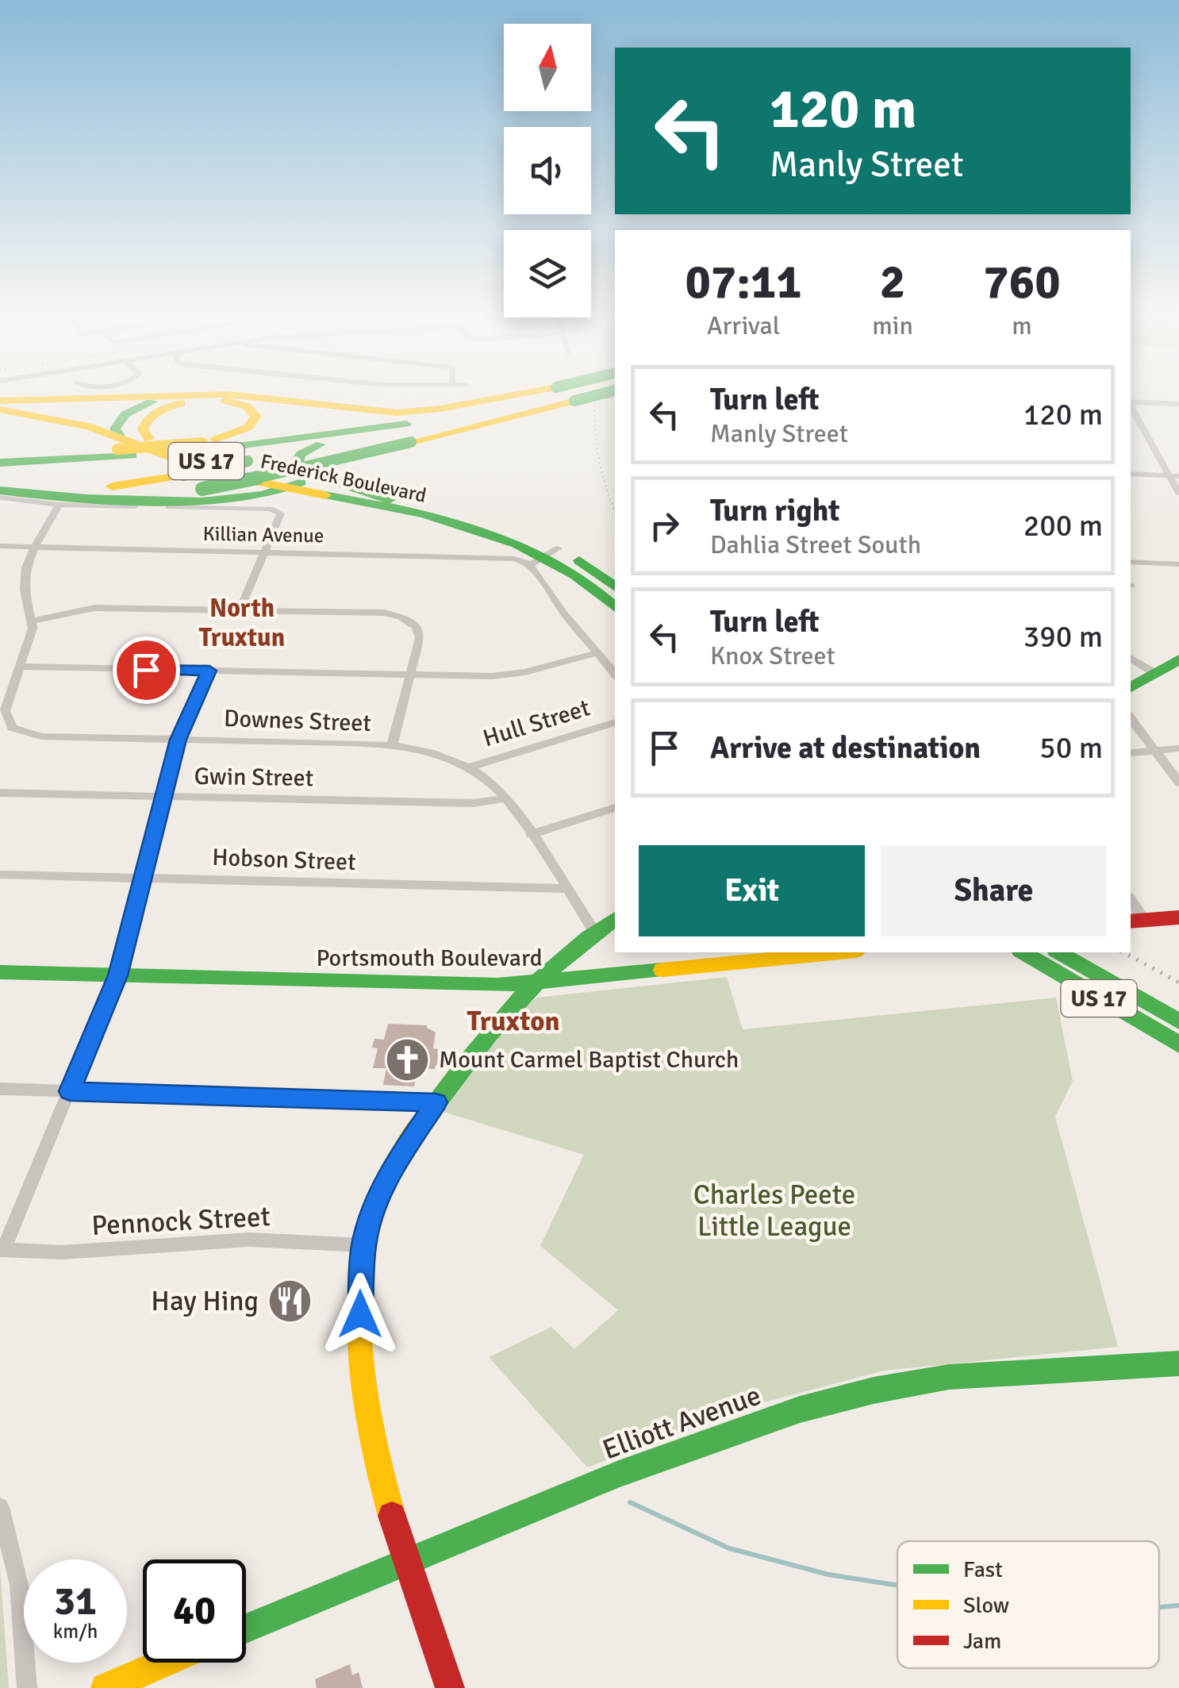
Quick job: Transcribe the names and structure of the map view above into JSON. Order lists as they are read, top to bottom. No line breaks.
{"streets":{"main road":["US 17","Frederick Boulevard","Portsmouth Boulevard","Elliott Avenue"],"street":["Killian Avenue","Downes Street","Hull Street","Gwin Street","Hobson Street","Pennock Street"]},"crossings":[["Frederick Boulevard","Killian Avenue"],["Killian Avenue","Downes Street"],["Downes Street","Hull Street"],["Downes Street","Gwin Street"],["Downes Street","Hobson Street"]],"districts":["North Truxtun","Truxton"],"parks":["Charles Peete Little League"],"places":{"church":["Mount Carmel Baptist Church"],"restaurant":["Hay Hing"]},"legend":["Fast","Slow","Jam"],"north":"top","page":{"turn":["120 m","Manly Street"],"eta":["07:11","Arrival","2","min","760","m"],"list":[{"name":"Turn left","note":"Manly Street","value":"120 m"},{"name":"Turn right","note":"Dahlia Street South","value":"200 m"},{"name":"Turn left","note":"Knox Street","value":"390 m"},{"name":"Arrive at destination","value":"50 m"}],"buttons":["Exit","Share"],"speed":"31 km/h","limit":"40"}}
